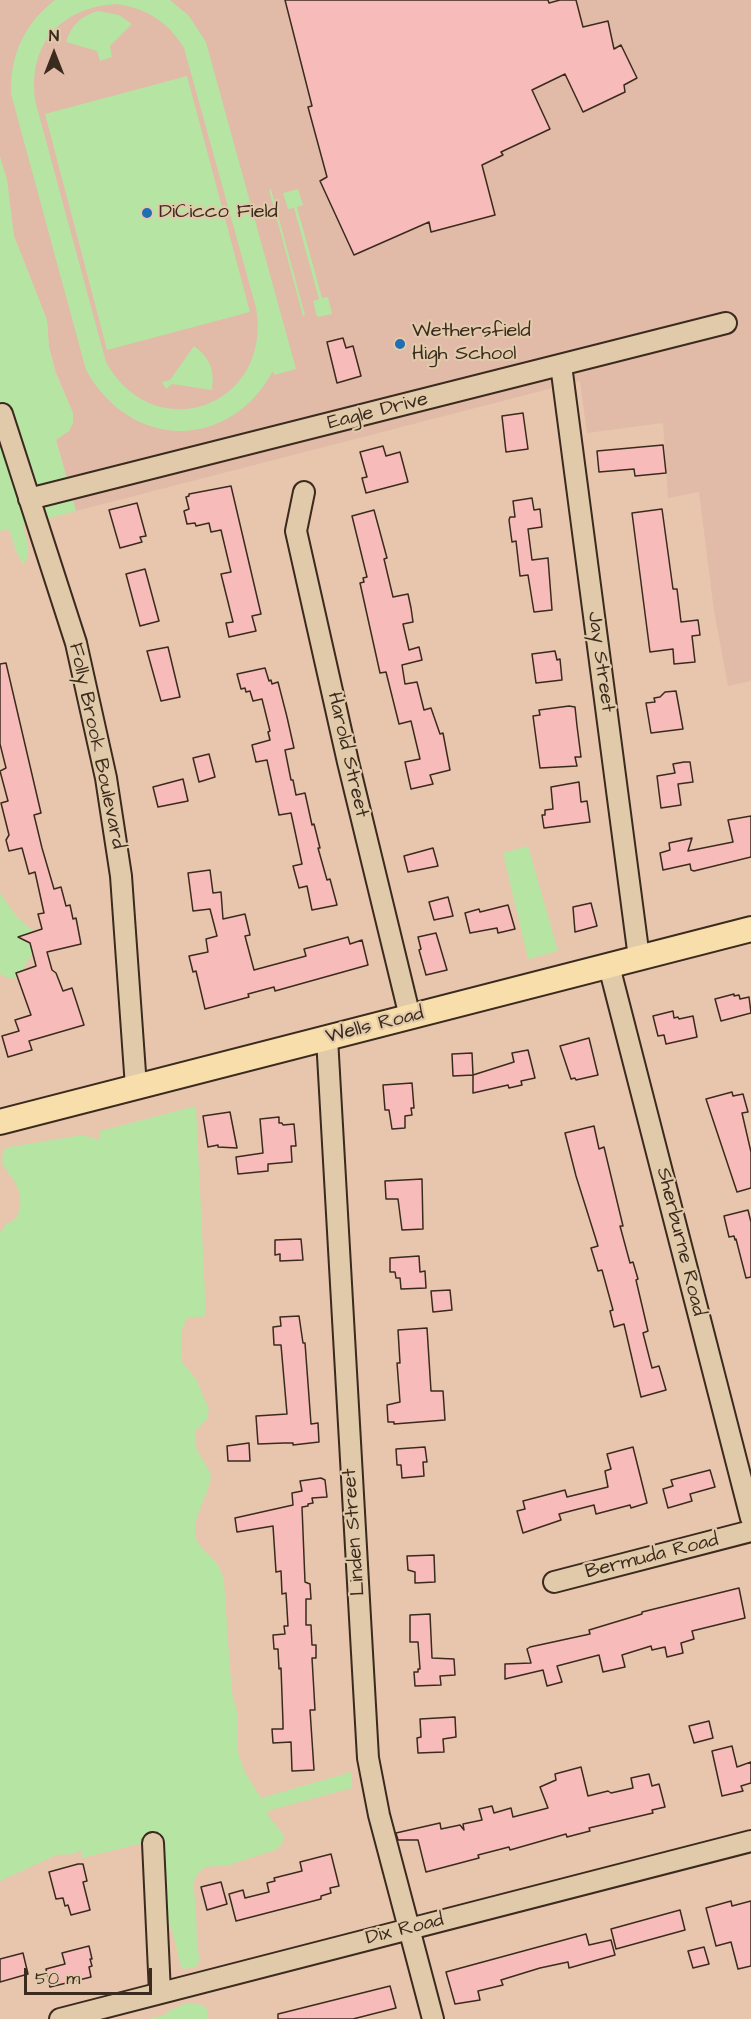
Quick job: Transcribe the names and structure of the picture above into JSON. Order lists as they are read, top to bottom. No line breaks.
{"streets":{"main road":["Wells Road"],"street":["Eagle Drive","Jay Street","Folly Brook Boulevard","Harold Street","Sherburne Road","Linden Street","Bermuda Road","Dix Road"]},"crossings":[["Eagle Drive","Jay Street"],["Eagle Drive","Folly Brook Boulevard"],["Jay Street","Wells Road"],["Folly Brook Boulevard","Wells Road"],["Harold Street","Wells Road"],["Wells Road","Sherburne Road"],["Wells Road","Linden Street"],["Linden Street","Dix Road"]],"places":["DiCicco Field","Wethersfield High School"],"scale_bar":"50 m","north":"top"}
